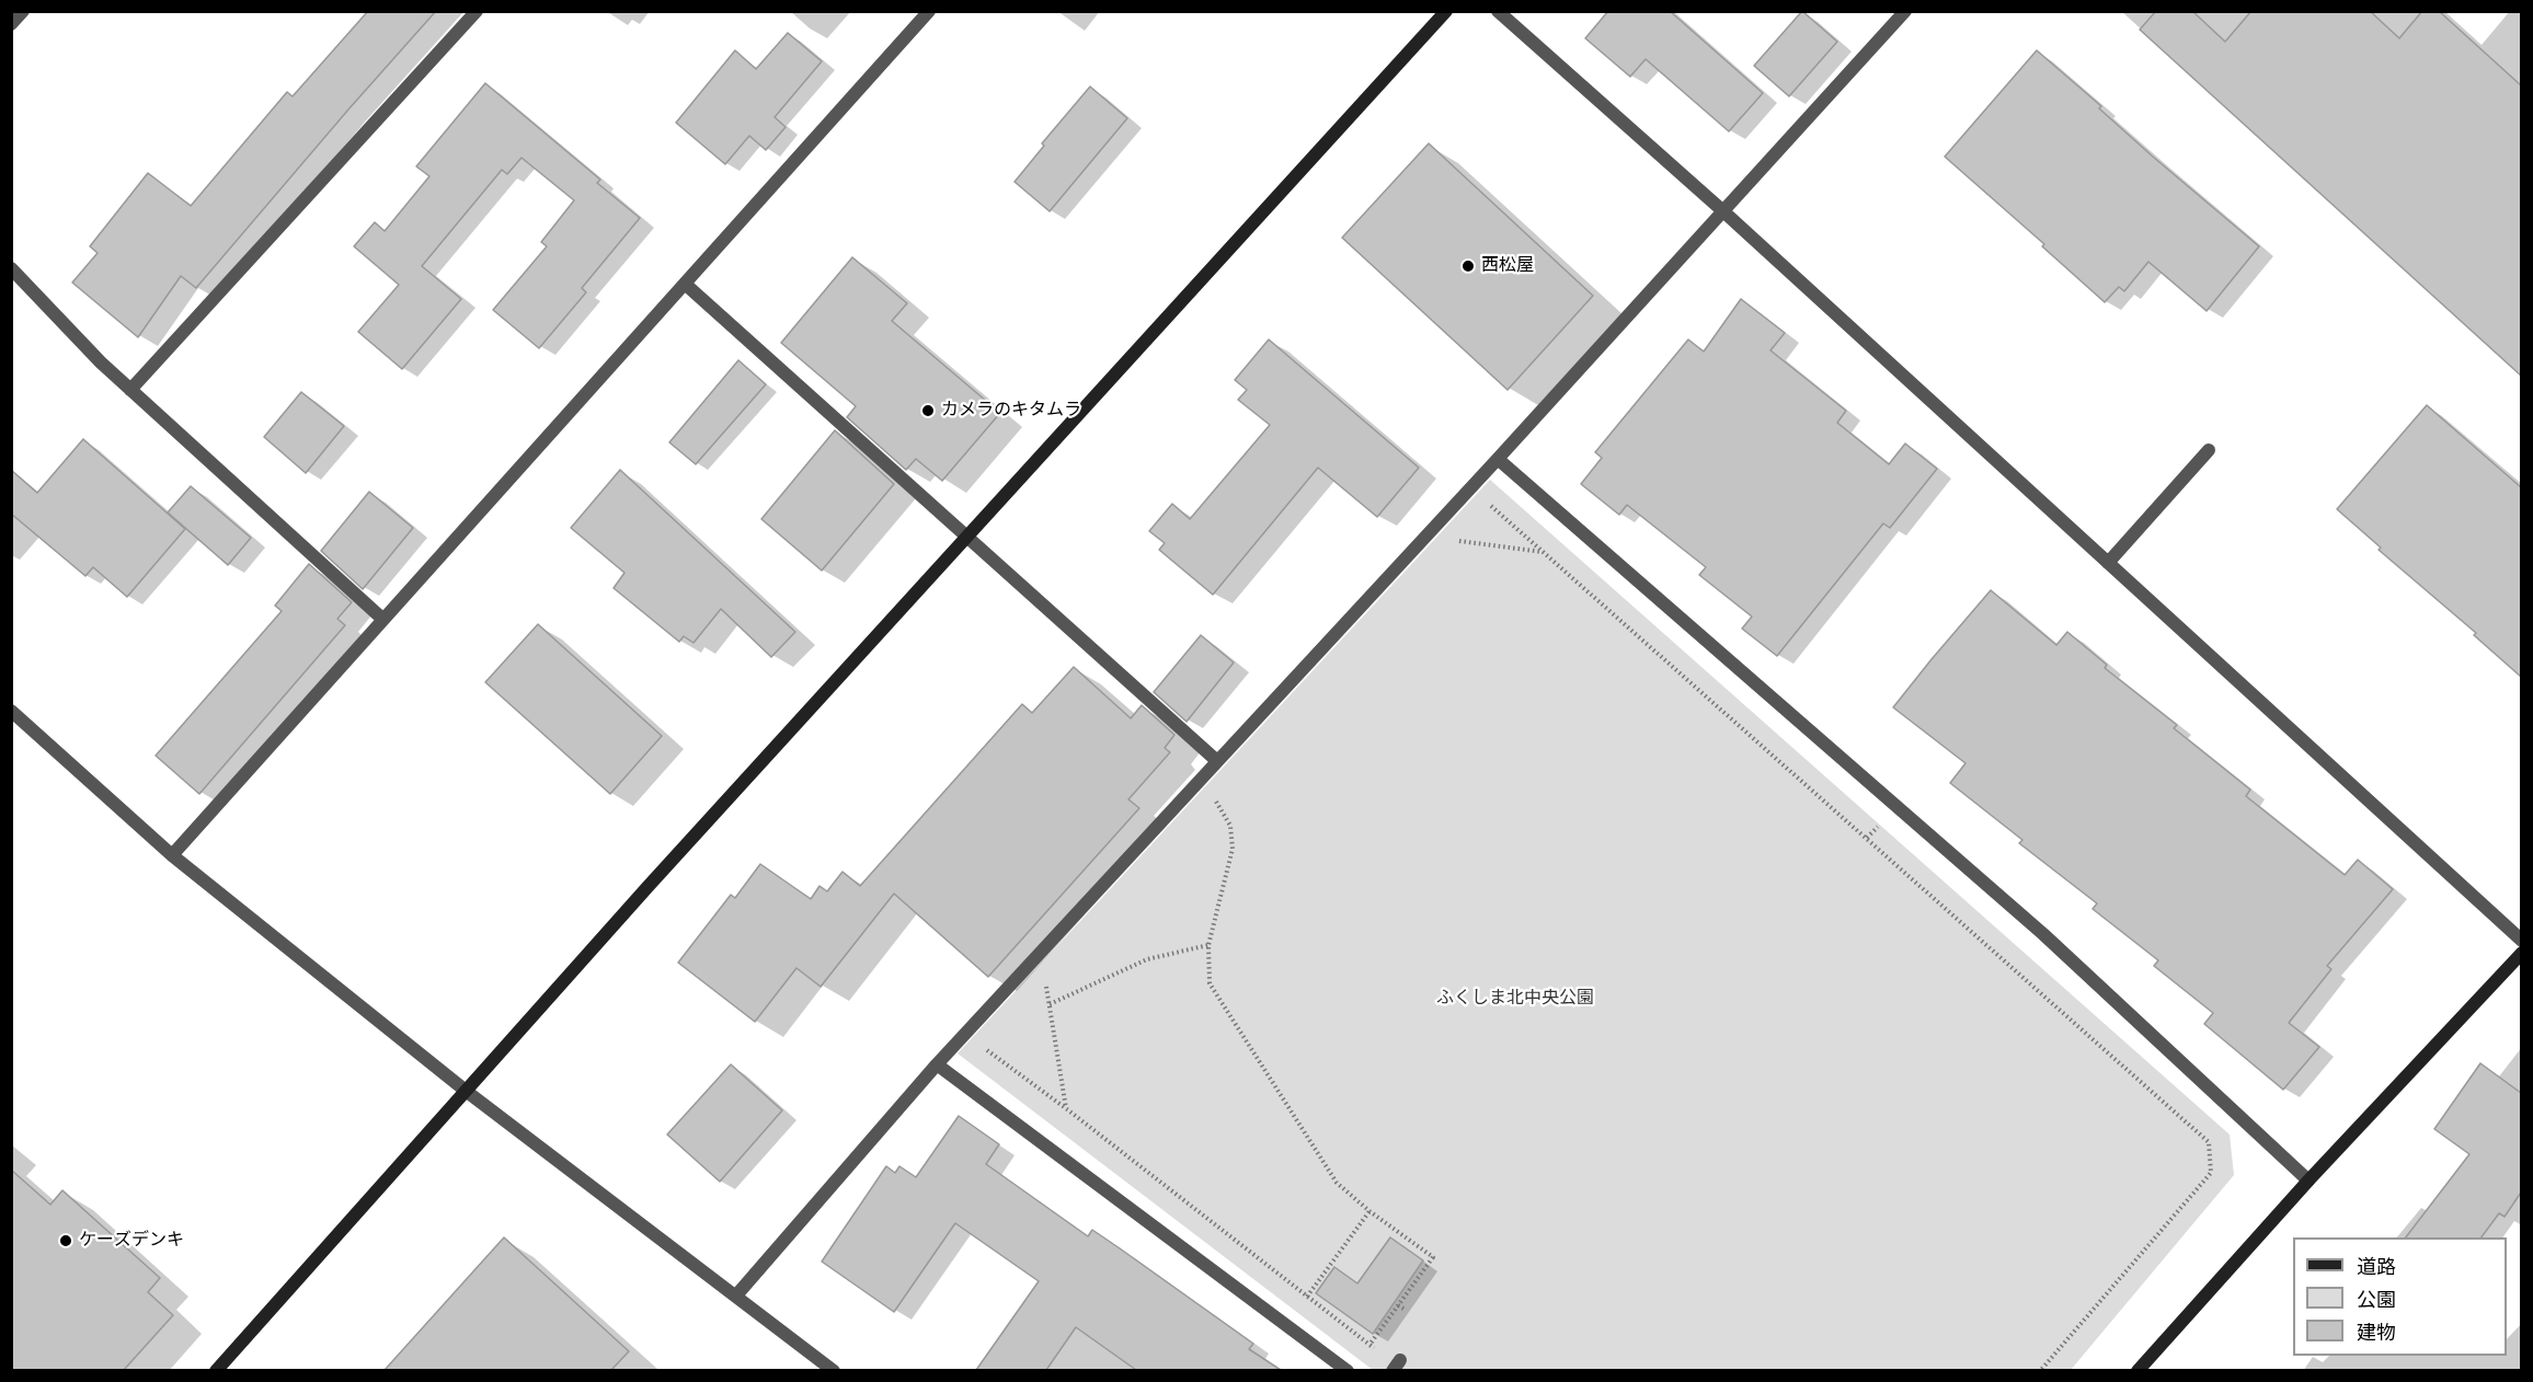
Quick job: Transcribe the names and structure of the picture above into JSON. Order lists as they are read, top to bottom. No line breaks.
{"parks":["ふくしま北中央公園"],"places":["西松屋","カメラのキタムラ","ケーズデンキ"],"legend":["道路","公園","建物"]}
